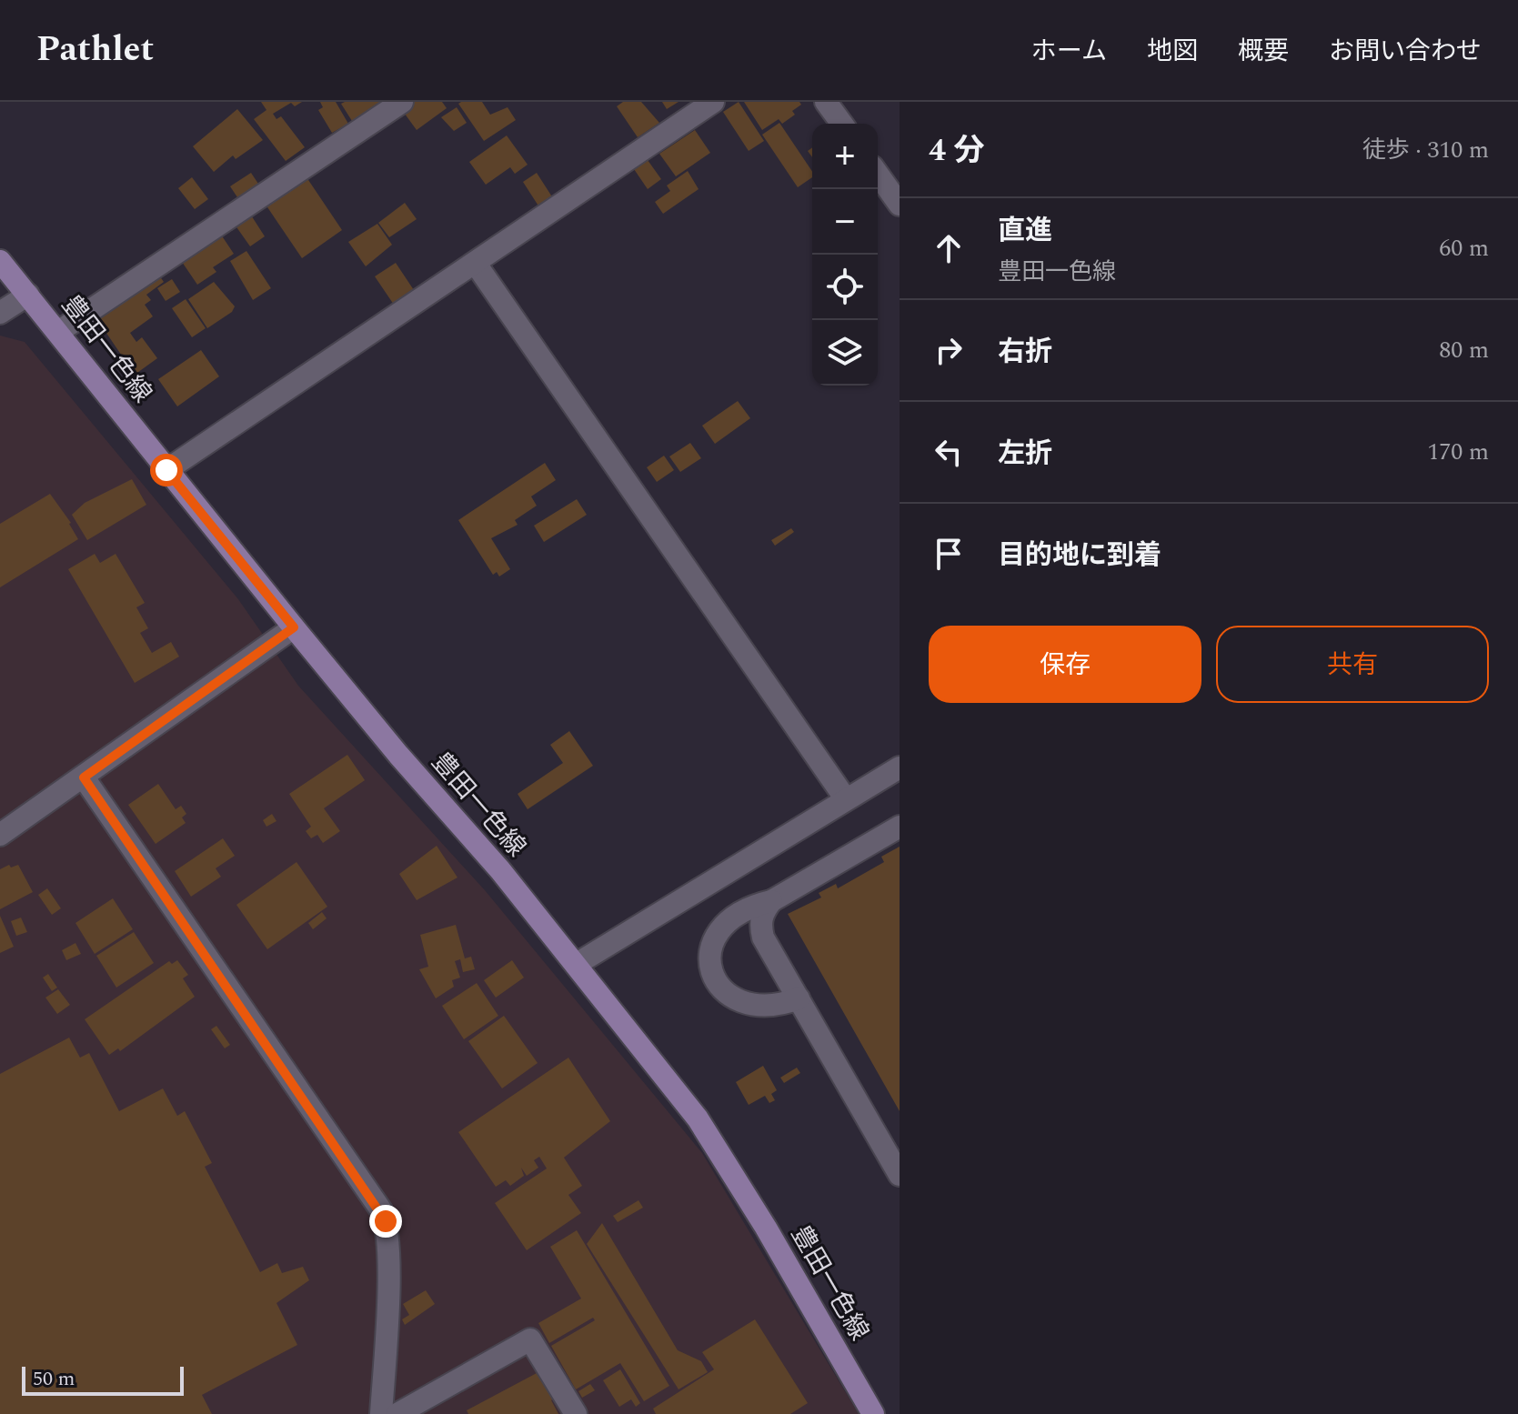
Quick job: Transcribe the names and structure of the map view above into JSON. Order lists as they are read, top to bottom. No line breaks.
{"streets":{"main road":["豊田一色線"]},"scale_bar":"50 m","page":{"header":"Pathlet","nav":["ホーム","地図","概要","お問い合わせ"],"heading":["4 分","徒歩 · 310 m"],"map_buttons":["+","−"],"list":[["直進","豊田一色線","60 m"],["右折","80 m"],["左折","170 m"],"目的地に到着"],"buttons":["保存","共有"],"scale":"50 m"}}
